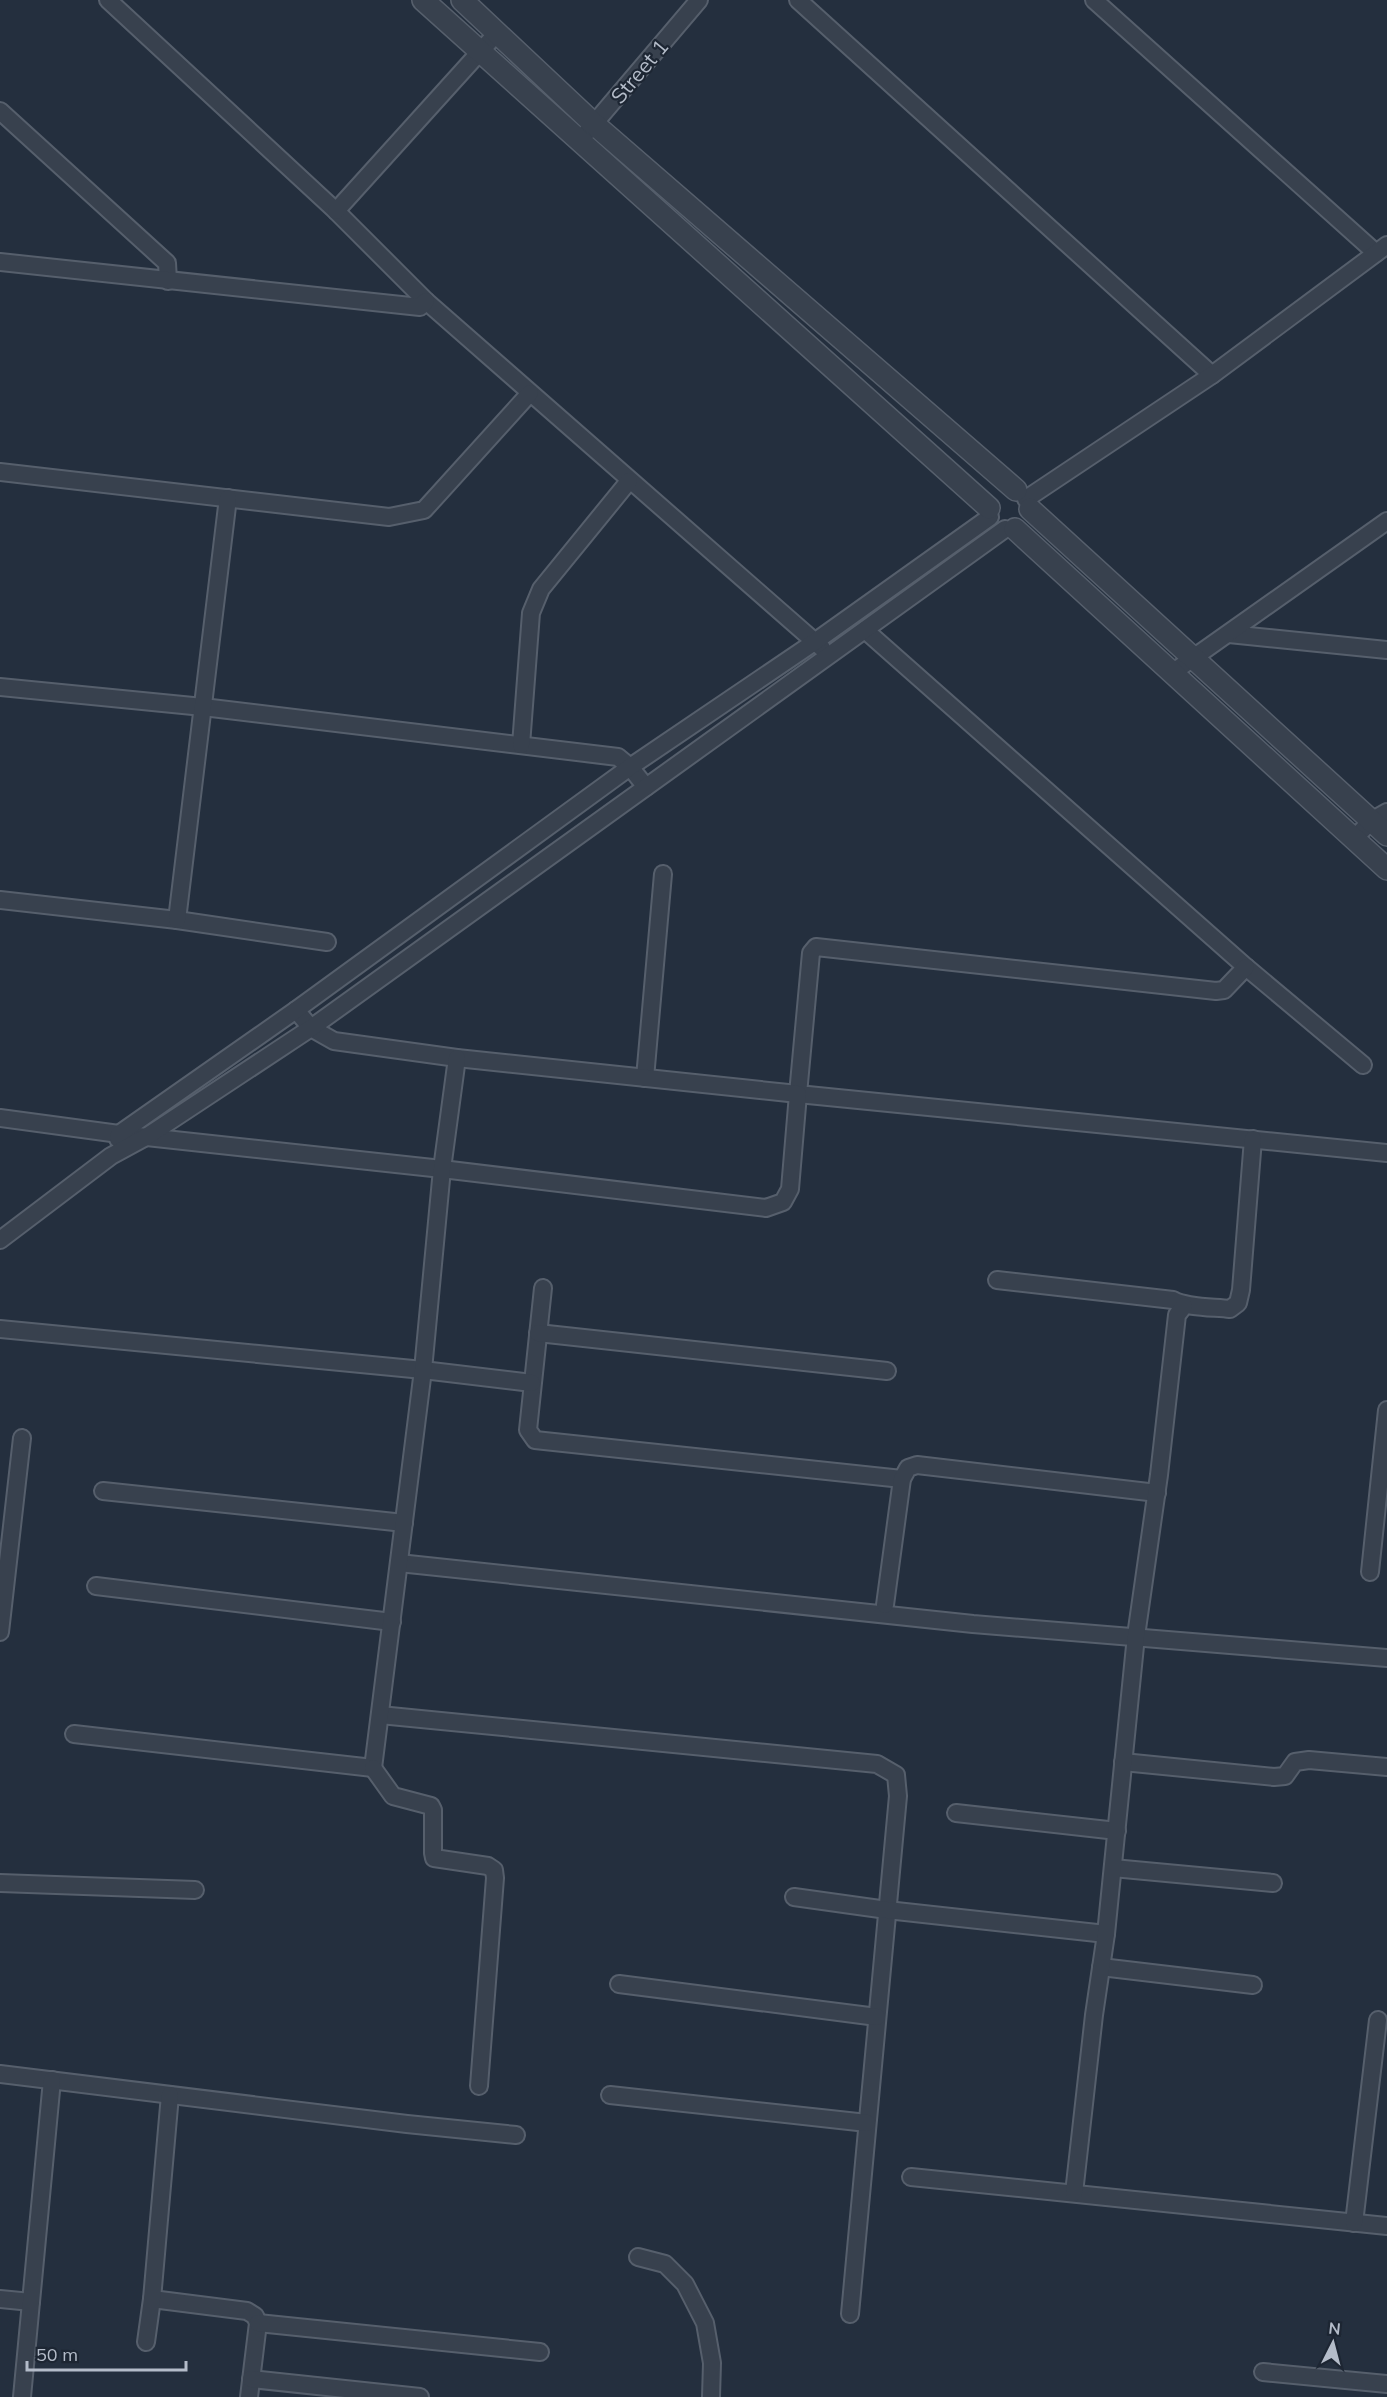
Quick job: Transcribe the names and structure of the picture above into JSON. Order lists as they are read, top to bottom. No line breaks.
{"streets":{"street":["Street 1"]},"scale_bar":"50 m","north":"top"}
